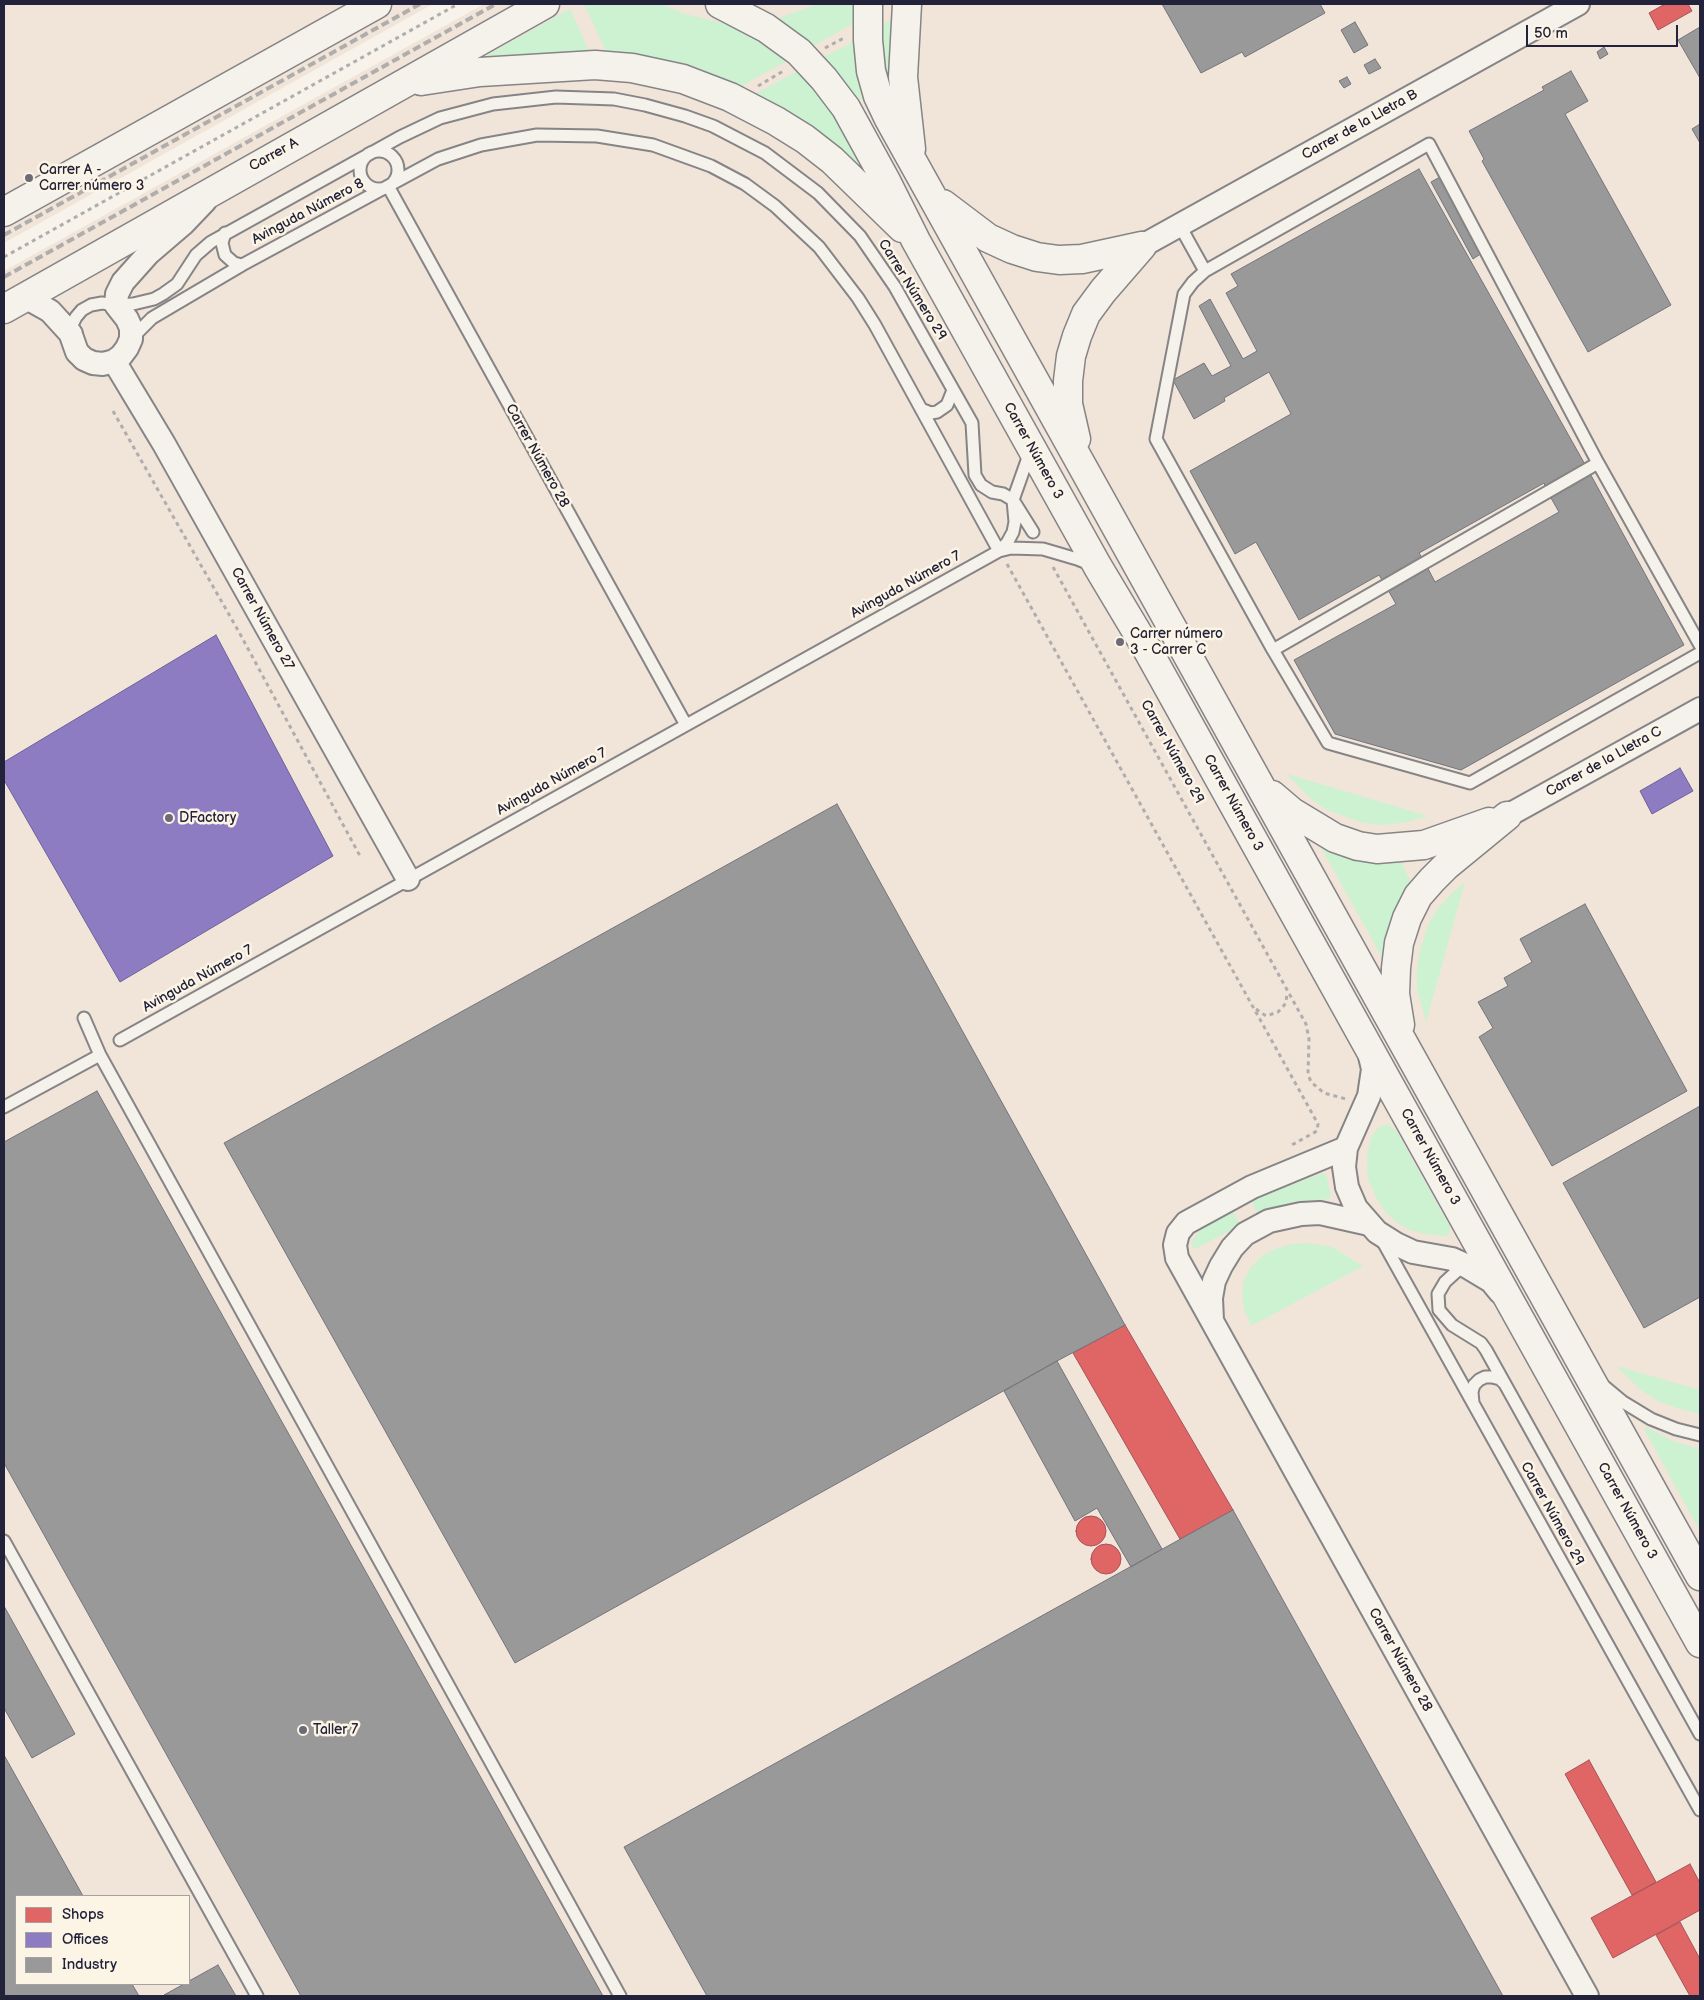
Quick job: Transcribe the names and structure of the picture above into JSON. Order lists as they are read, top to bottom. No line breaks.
{"streets":{"main road":["Carrer A","Carrer Número 3"],"street":["Carrer de la Lletra B","Carrer Número 28","Carrer Número 27","Carrer de la Lletra C"],"lane":["Avinguda Número 8","Carrer Número 29","Avinguda Número 7"]},"crossings":[["Avinguda Número 8","Carrer Número 29"],["Avinguda Número 8","Carrer Número 28"],["Avinguda Número 8","Carrer Número 27"],["Carrer Número 29","Carrer Número 28"],["Carrer Número 29","Avinguda Número 7"],["Carrer Número 3","Avinguda Número 7"],["Carrer Número 28","Avinguda Número 7"],["Avinguda Número 7","Carrer Número 27"]],"places":["Carrer A - Carrer número 3","Carrer número 3 - Carrer C","DFactory","Taller 7"],"legend":["Shops","Offices","Industry"],"scale_bar":"50 m"}
